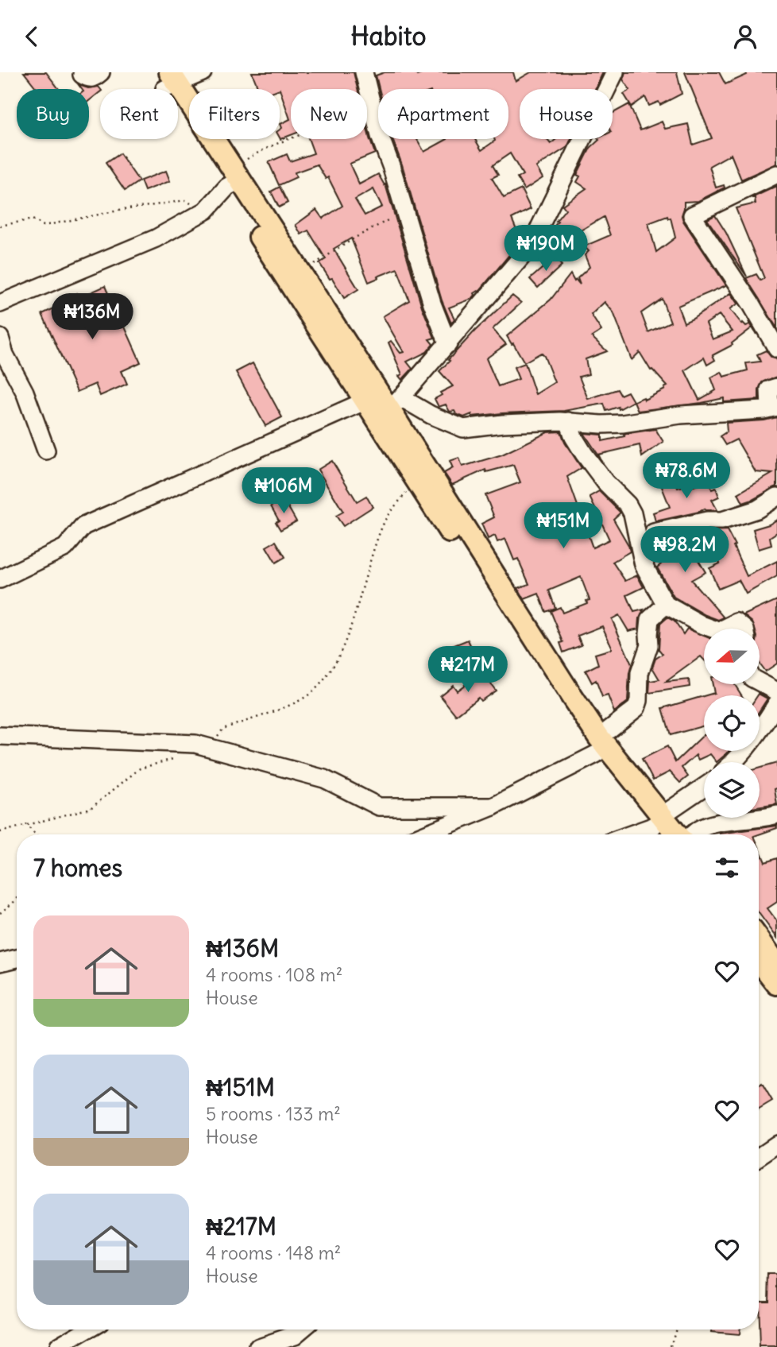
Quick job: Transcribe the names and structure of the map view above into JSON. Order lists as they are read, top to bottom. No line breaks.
{"north":"left","page":{"header":"Habito","chip":["Buy","Rent","Filters","New","Apartment","House"],"price":["₦190M","₦136M","₦78.6M","₦106M","₦151M","₦98.2M","₦217M"],"heading":"7 homes","list":[{"name":"₦136M","note":"4 rooms · 108 m² · House"},{"name":"₦151M","note":"5 rooms · 133 m² · House"},{"name":"₦217M","note":"4 rooms · 148 m² · House"}]}}
